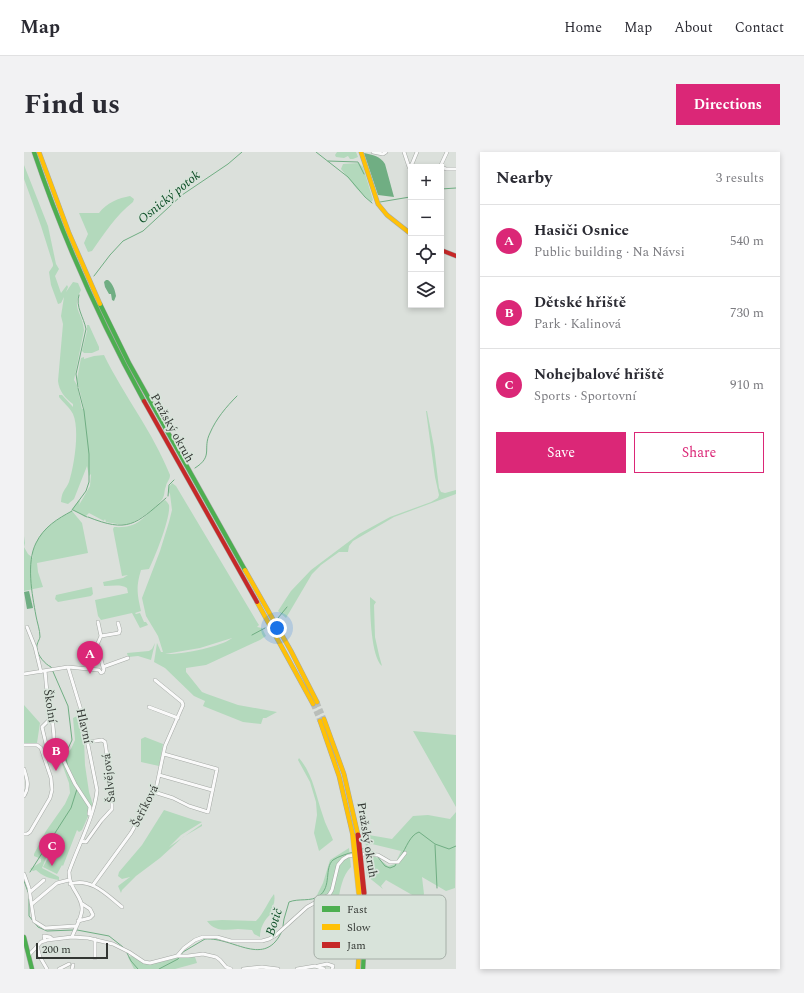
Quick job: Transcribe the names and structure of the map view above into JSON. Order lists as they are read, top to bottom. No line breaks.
{"streets":{"main road":["Pražský okruh"],"street":["Školní","Hlavní","Šalvějová","Šeříková"]},"crossings":[["Školní","Hlavní"],["Hlavní","Šalvějová"]],"water":["Osnický potok","Botič"],"legend":["Fast","Slow","Jam"],"scale_bar":"200 m","page":{"header":"Map","nav":["Home","Map","About","Contact"],"title":"Find us","buttons":["Directions",["Save","Share"]],"heading":["Nearby","3 results"],"map_buttons":["+","−"],"list":[{"mark":"A","name":"Hasiči Osnice","note":"Public building · Na Návsi","value":"540 m"},{"mark":"B","name":"Dětské hřiště","note":"Park · Kalinová","value":"730 m"},{"mark":"C","name":"Nohejbalové hřiště","note":"Sports · Sportovní","value":"910 m"}],"pins":["A","B","C"],"scale":"200 m"}}
